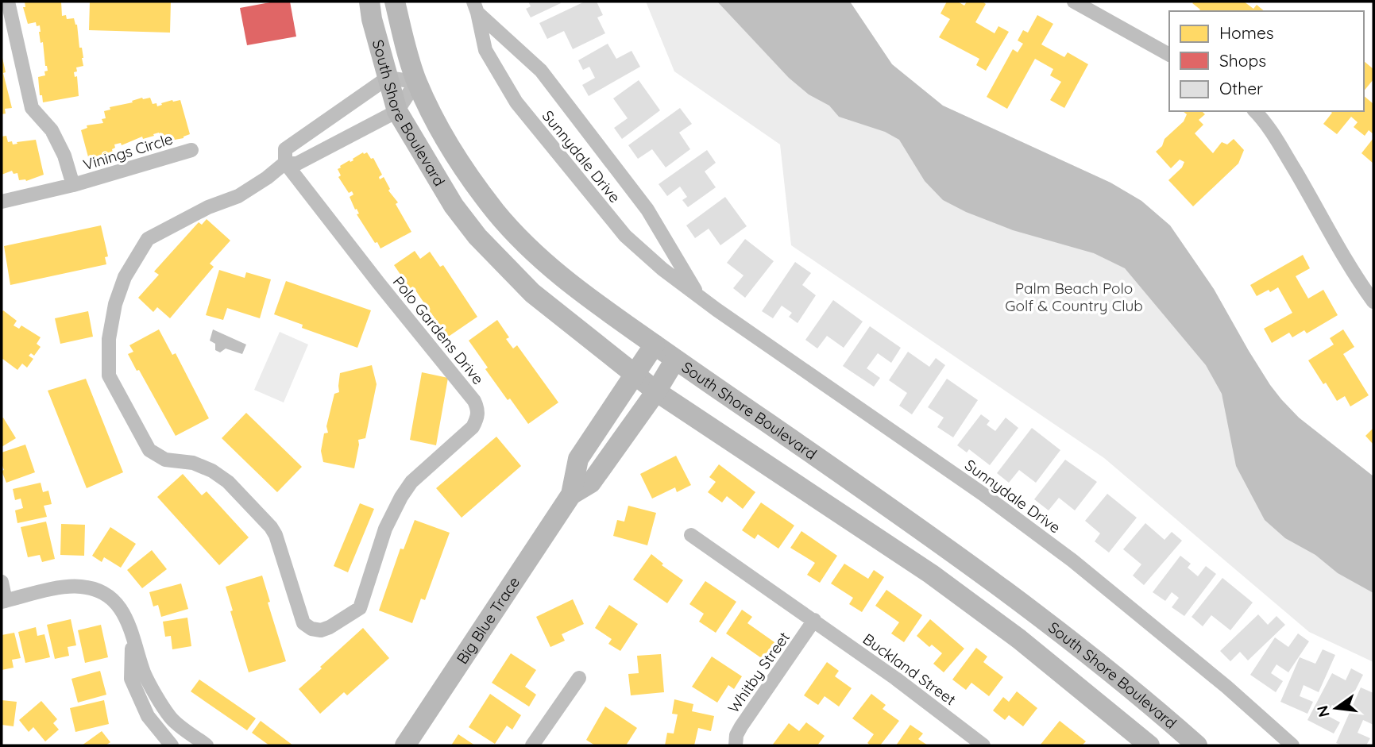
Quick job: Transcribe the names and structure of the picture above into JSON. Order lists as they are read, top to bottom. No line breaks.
{"streets":{"street":["South Shore Boulevard","Vinings Circle","Sunnydale Drive","Polo Gardens Drive","Big Blue Trace","Buckland Street","Whitby Street"]},"crossings":[["South Shore Boulevard","Polo Gardens Drive"],["South Shore Boulevard","Big Blue Trace"],["Buckland Street","Whitby Street"]],"parks":["Palm Beach Polo Golf & Country Club"],"legend":["Homes","Shops","Other"],"north":"left"}
